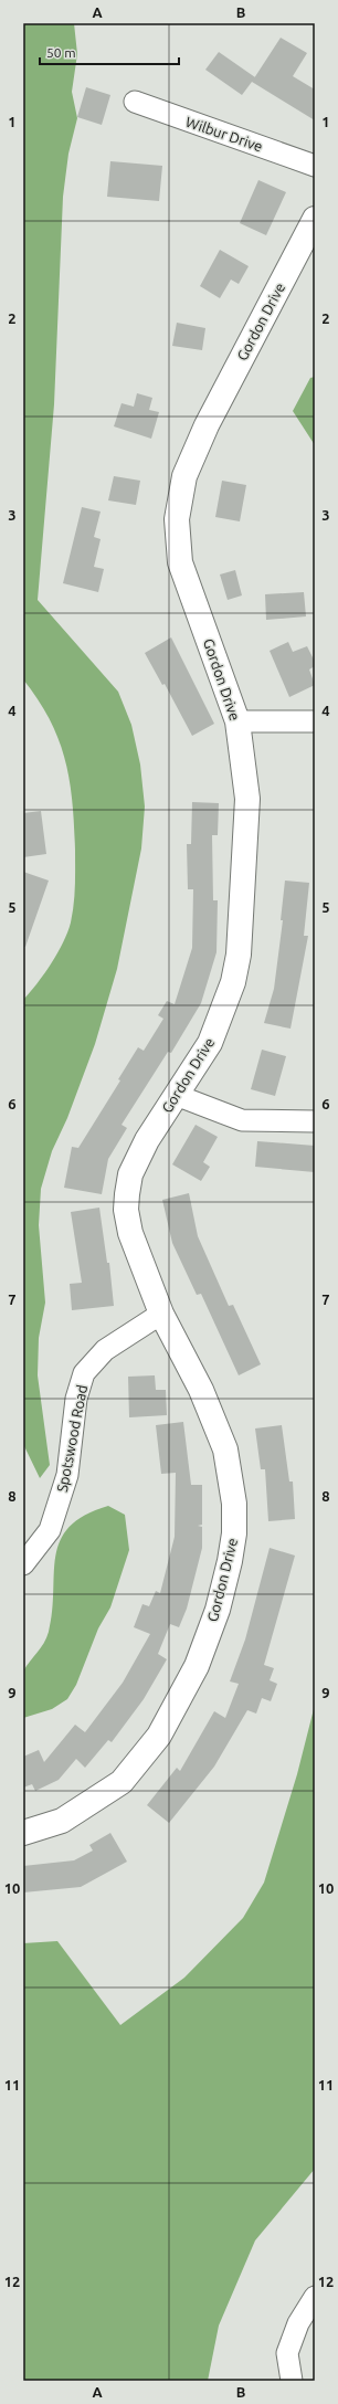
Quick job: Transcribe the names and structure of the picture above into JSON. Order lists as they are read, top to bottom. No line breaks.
{"streets":{"street":["Wilbur Drive","Gordon Drive","Spotswood Road"]},"crossings":[["Gordon Drive","Spotswood Road"]],"scale_bar":"50 m","grid":{"columns":["A","B"],"rows":["1","2","3","4","5","6","7","8","9","10","11","12"]}}
